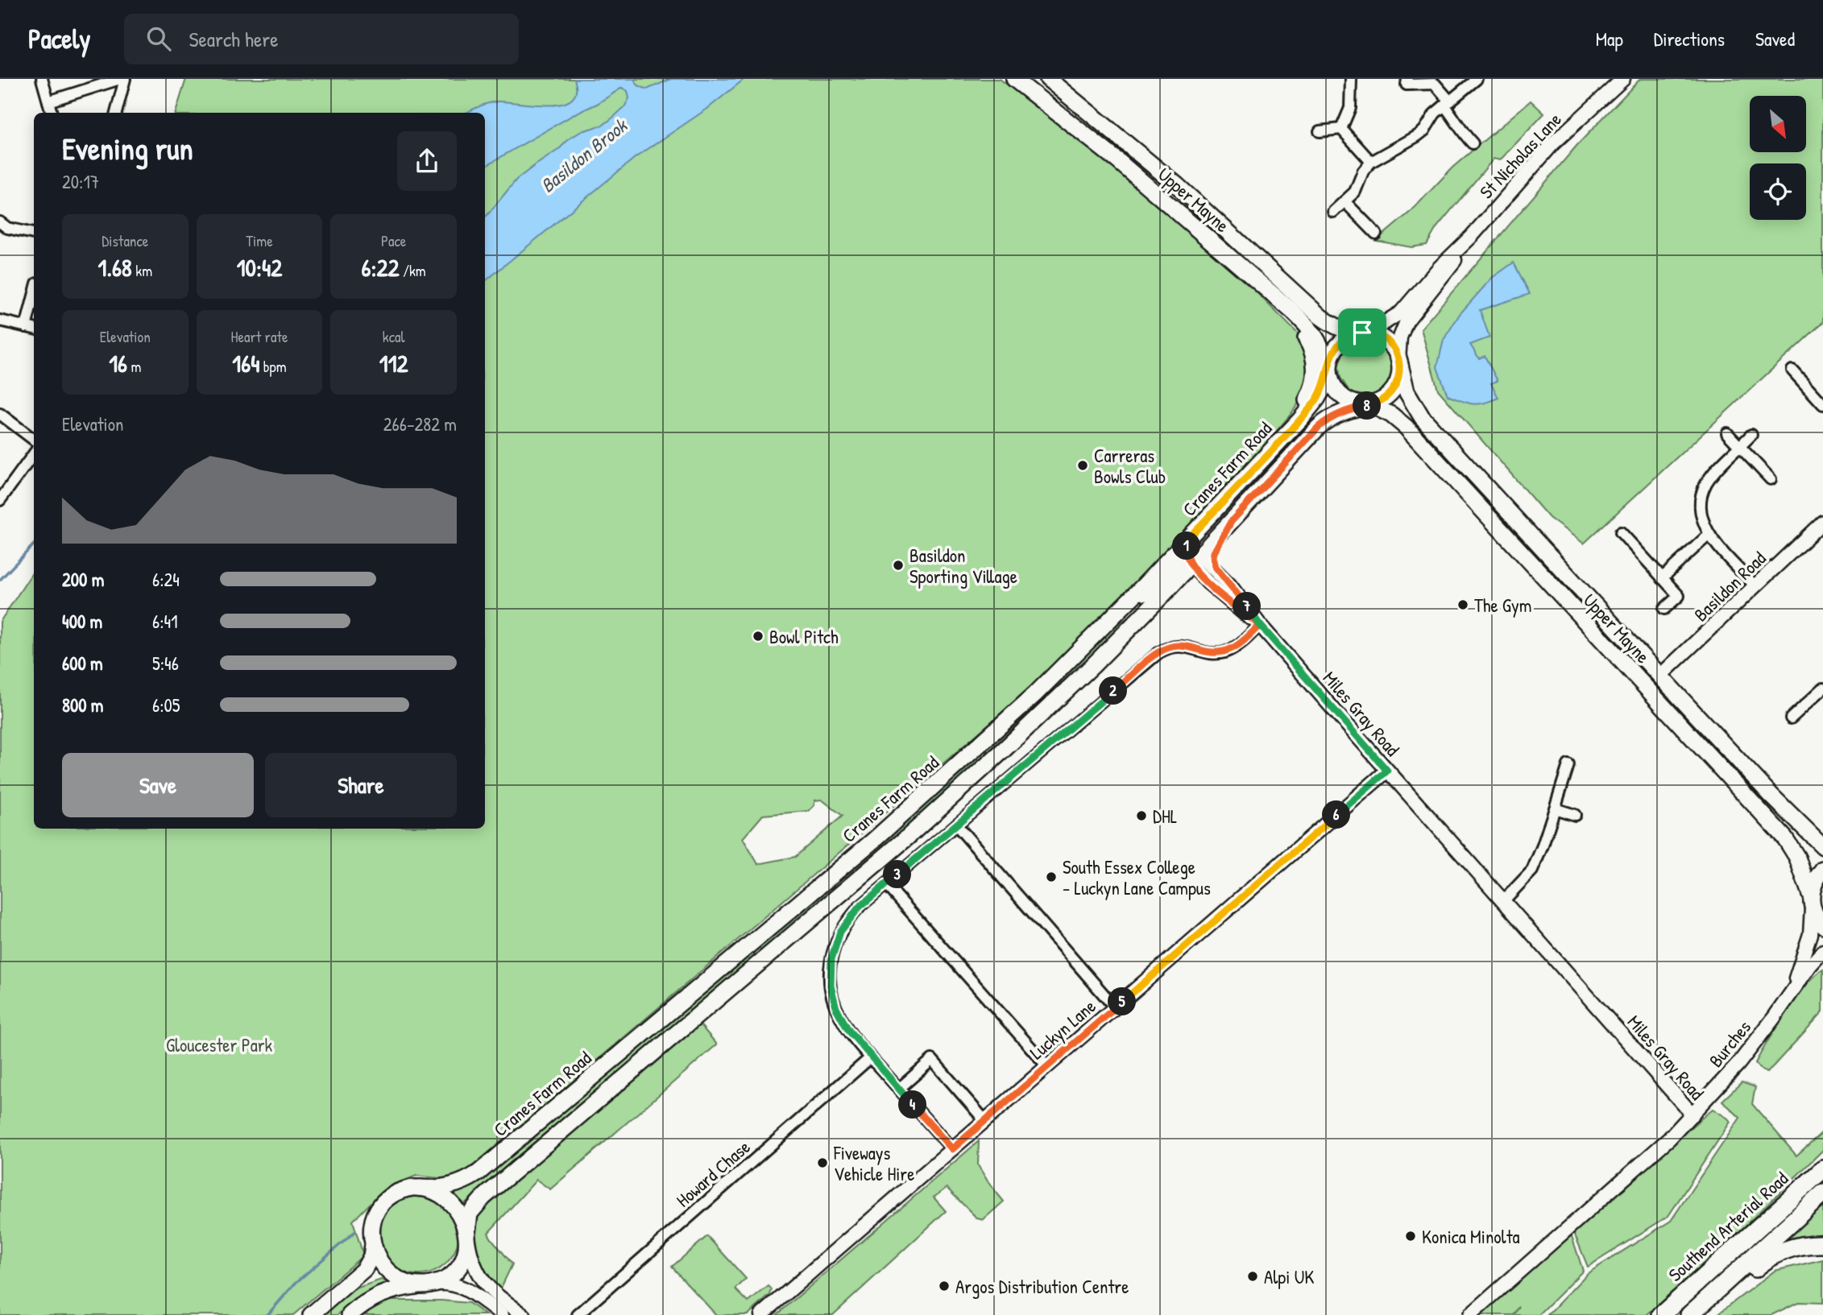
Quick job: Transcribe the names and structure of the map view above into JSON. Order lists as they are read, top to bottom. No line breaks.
{"streets":{"highway":["Southend Arterial Road"],"main road":["Upper Mayne","Cranes Farm Road"],"street":["St Nicholas Lane","Basildon Road","Miles Gray Road","Luckyn Lane","Burches","Howard Chase"]},"crossings":[["St Nicholas Lane","Upper Mayne"],["St Nicholas Lane","Cranes Farm Road"],["Upper Mayne","Cranes Farm Road"],["Upper Mayne","Basildon Road"],["Upper Mayne","Burches"],["Miles Gray Road","Luckyn Lane"],["Miles Gray Road","Burches"]],"water":["Basildon Brook"],"parks":["Gloucester Park"],"places":["Carreras Bowls Club","Basildon Sporting Village","The Gym","Bowl Pitch","DHL","South Essex College - Luckyn Lane Campus","Fiveways Vehicle Hire","Konica Minolta","Alpi UK","Argos Distribution Centre"],"north":"bottom right","page":{"header":"Pacely","search":"Search here","nav":["Map","Directions","Saved"],"heading":["Evening run","20:17"],"stats":[["Distance","1.68 km"],["Time","10:42"],["Pace","6:22 /km"],["Elevation","16 m"],["Heart rate","164 bpm"],["kcal","112"]],"pins":["8","1","7","2","6","3","5","4"],"chart":["Elevation","266–282 m"],"list":[{"name":"200 m","note":"6:24"},{"name":"400 m","note":"6:41"},{"name":"600 m","note":"5:46"},{"name":"800 m","note":"6:05"}],"buttons":["Save","Share"]}}
